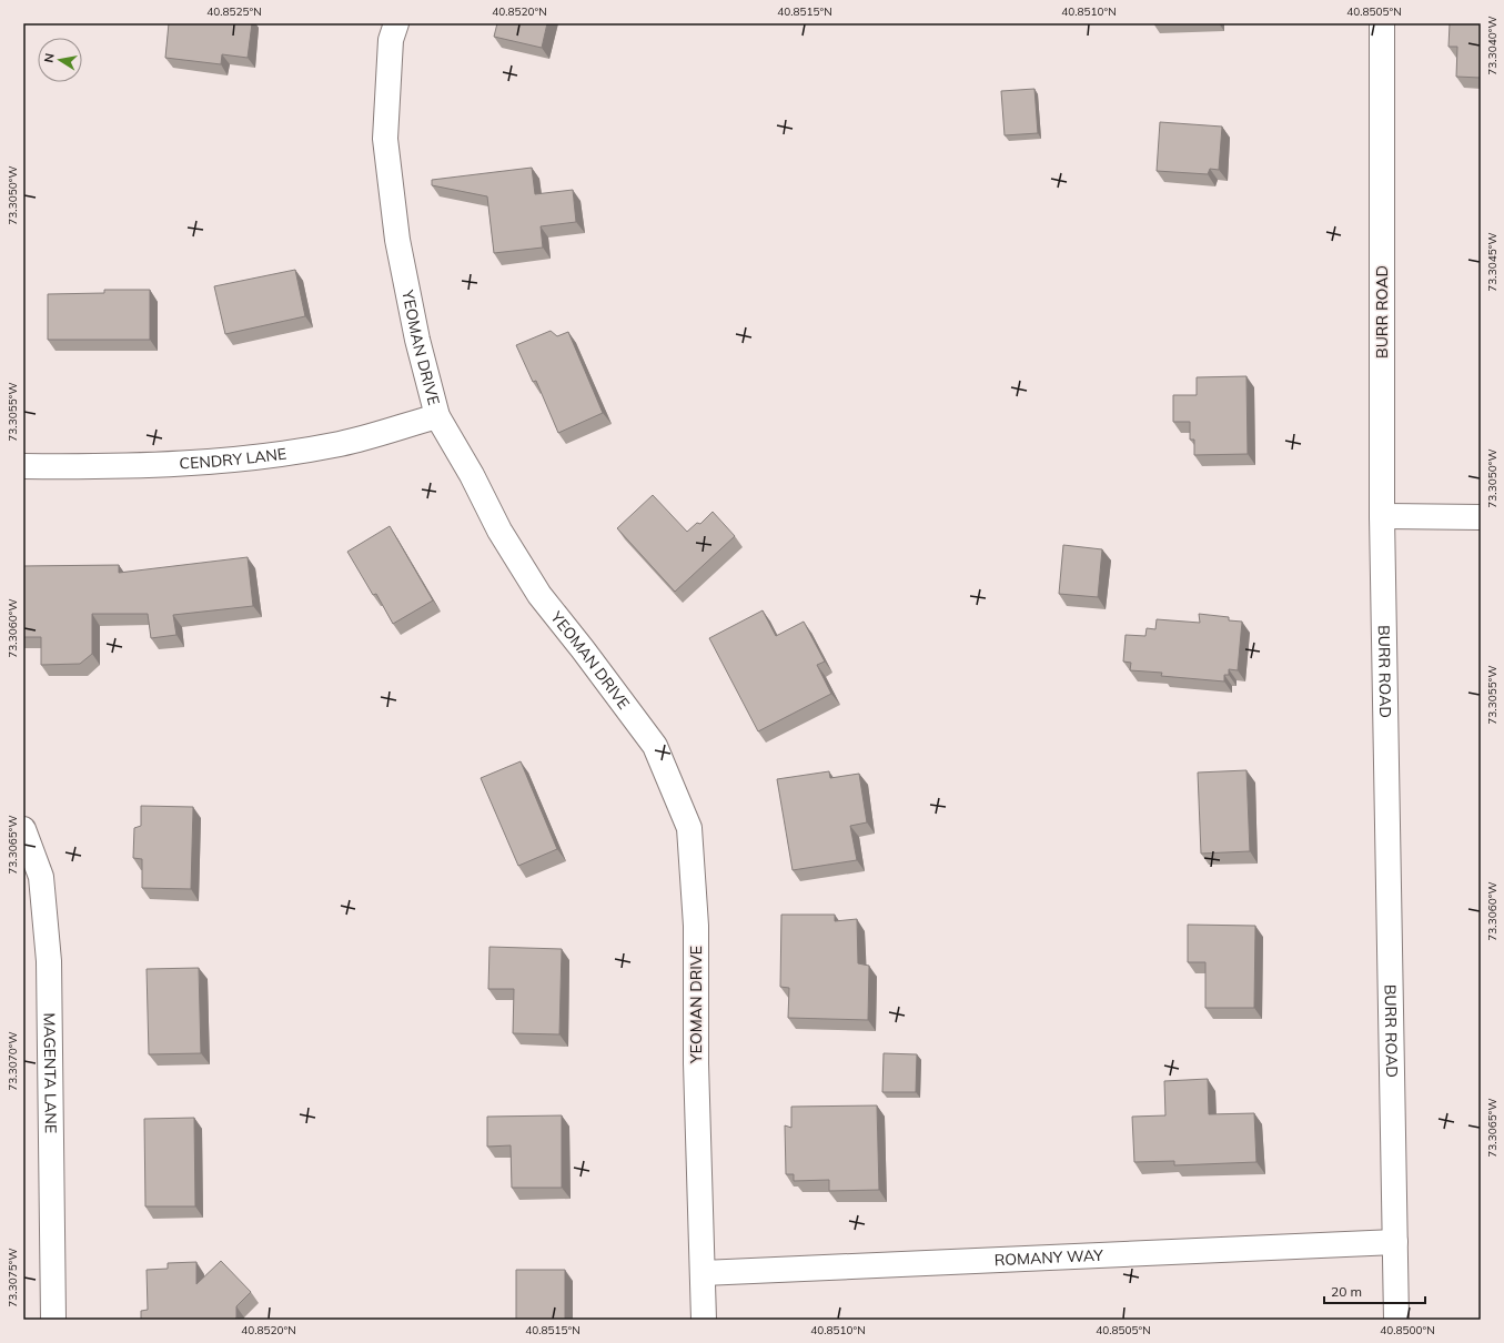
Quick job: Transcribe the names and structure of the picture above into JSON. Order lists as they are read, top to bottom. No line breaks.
{"streets":{"street":["BURR ROAD","YEOMAN DRIVE","CENDRY LANE","MAGENTA LANE","ROMANY WAY"]},"crossings":[["BURR ROAD","ROMANY WAY"],["YEOMAN DRIVE","CENDRY LANE"],["YEOMAN DRIVE","ROMANY WAY"]],"scale_bar":"20 m","north":"left","coordinates":["40.8525°N","40.8520°N","40.8515°N","40.8510°N","40.8505°N","73.3040°W","73.3050°W","73.3045°W","73.3055°W","73.3060°W","73.3065°W","73.3070°W","73.3075°W","40.8500°N"]}
